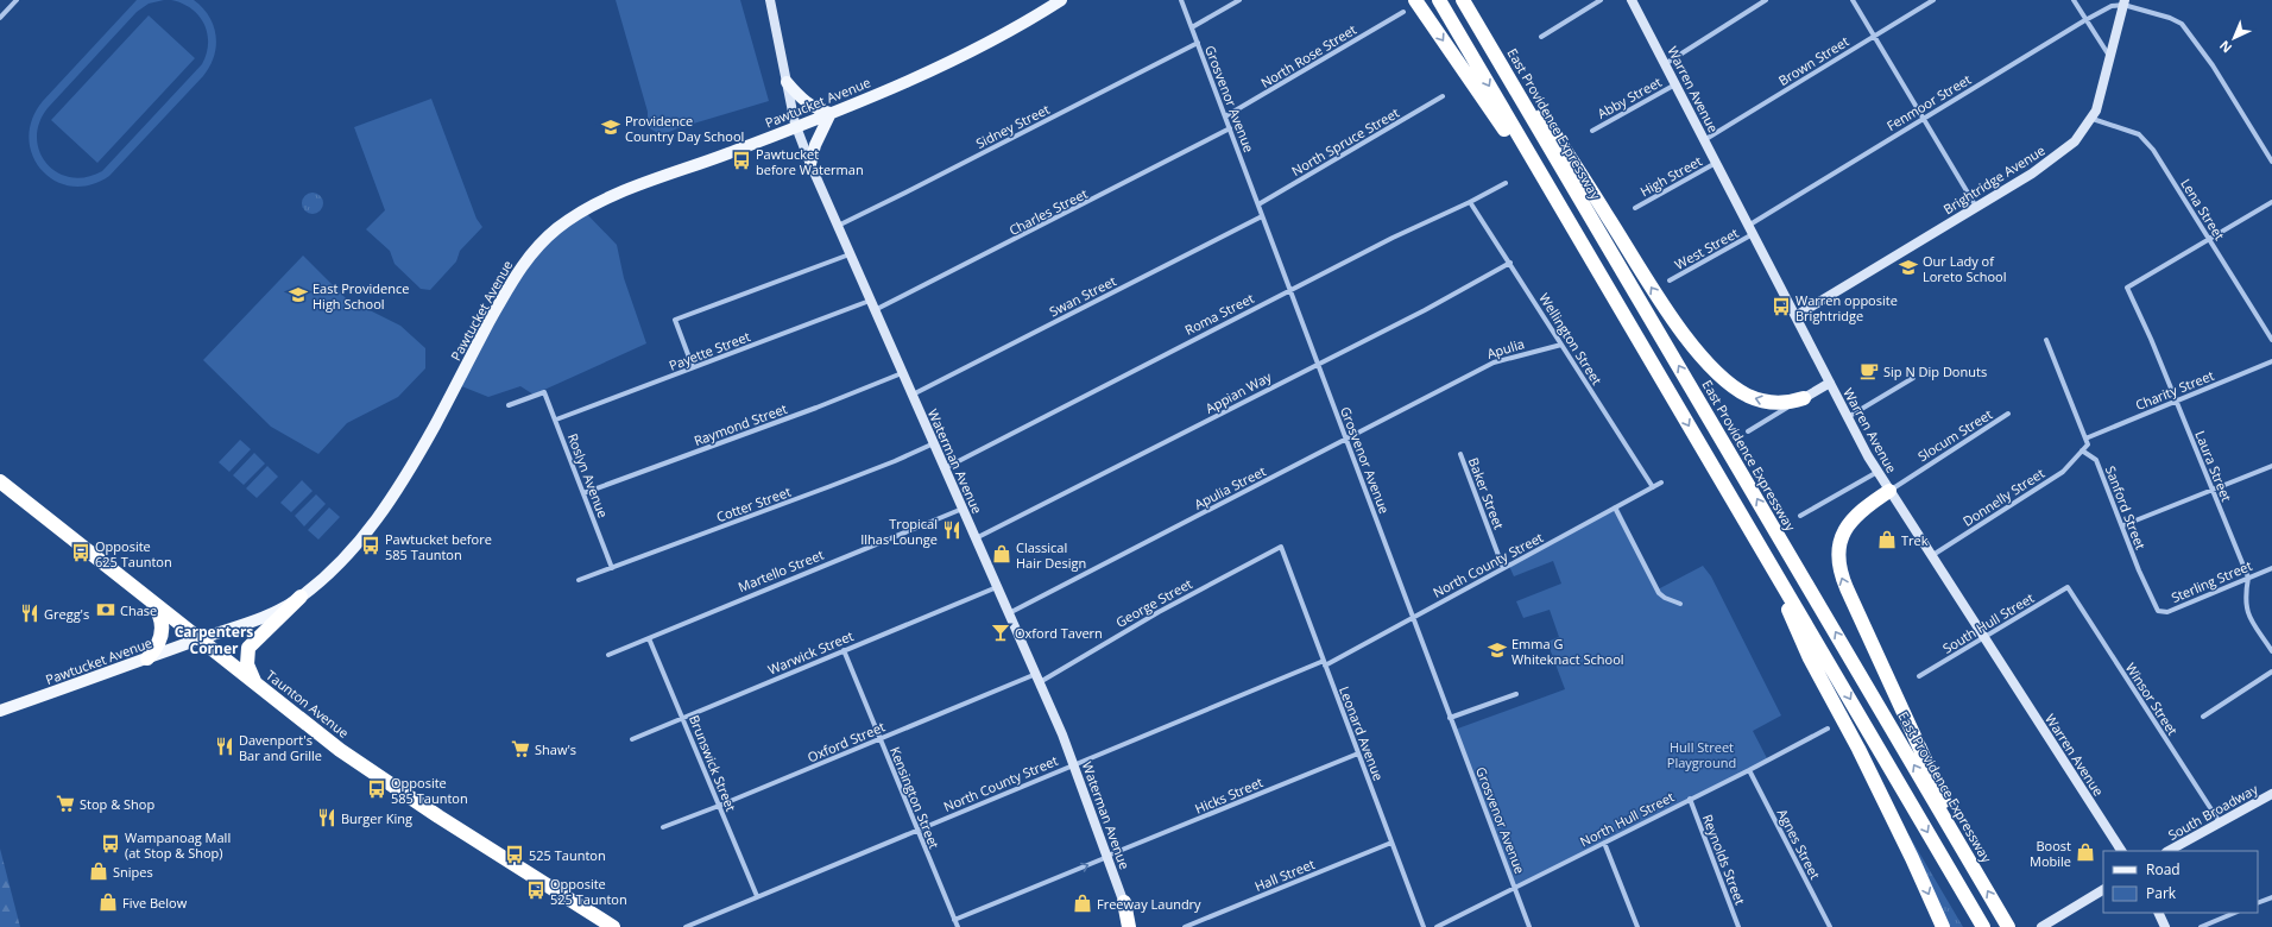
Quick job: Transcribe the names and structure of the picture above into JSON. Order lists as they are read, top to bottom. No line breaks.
{"streets":{"highway":["East Providence Expressway","Taunton Avenue"],"main road":["Warren Avenue","Pawtucket Avenue","Brightridge Avenue","Waterman Avenue","South Broadway"],"street":["North Rose Street","Brown Street","Abby Street","Grosvenor Avenue","Fenmoor Street","Sidney Street","North Spruce Street","High Street","Lena Street","Charles Street","West Street","Swan Street","Roma Street","Wellington Street","Apulia","Payette Street","Charity Street","Appian Way","Raymond Street","Slocum Street","Laura Street","Roslyn Avenue","Apulia Street","Baker Street","Donnelly Street","Cotter Street","Sanford Street","North County Street","Martello Street","Sterling Street","George Street","South Hull Street","Warwick Street","Winsor Street","Leonard Avenue","Oxford Street","Brunswick Street","Hicks Street","Kensington Street","North Hull Street","Agnes Street","Reynolds Street","Hall Street"]},"crossings":[["North Rose Street","Grosvenor Avenue"],["Brown Street","Warren Avenue"],["Warren Avenue","Abby Street"],["Warren Avenue","Fenmoor Street"],["Warren Avenue","High Street"],["Warren Avenue","Brightridge Avenue"],["Warren Avenue","West Street"],["Warren Avenue","Slocum Street"],["Warren Avenue","Donnelly Street"],["Warren Avenue","South Hull Street"],["Grosvenor Avenue","Sidney Street"],["Grosvenor Avenue","North Spruce Street"],["Grosvenor Avenue","Charles Street"],["Grosvenor Avenue","Swan Street"],["Grosvenor Avenue","Roma Street"],["Grosvenor Avenue","Appian Way"],["Grosvenor Avenue","Apulia Street"],["Grosvenor Avenue","North County Street"],["Grosvenor Avenue","North Hull Street"],["Pawtucket Avenue","Waterman Avenue"],["Pawtucket Avenue","Taunton Avenue"],["Fenmoor Street","Brightridge Avenue"],["Fenmoor Street","West Street"],["Sidney Street","Waterman Avenue"],["Brightridge Avenue","Lena Street"],["Lena Street","Laura Street"],["Charles Street","Waterman Avenue"],["Swan Street","Waterman Avenue"],["Roma Street","Wellington Street"],["Roma Street","Waterman Avenue"],["Wellington Street","Apulia"],["Wellington Street","Appian Way"],["Wellington Street","North County Street"],["Apulia","Apulia Street"],["Payette Street","Waterman Avenue"],["Payette Street","Roslyn Avenue"],["Charity Street","Laura Street"],["Appian Way","Waterman Avenue"],["Raymond Street","Waterman Avenue"],["Raymond Street","Roslyn Avenue"],["Waterman Avenue","Apulia Street"],["Waterman Avenue","Cotter Street"],["Waterman Avenue","North County Street"],["Waterman Avenue","Martello Street"],["Waterman Avenue","George Street"],["Waterman Avenue","Warwick Street"],["Waterman Avenue","Oxford Street"],["Waterman Avenue","Hicks Street"],["Laura Street","Sterling Street"],["Roslyn Avenue","Cotter Street"],["Baker Street","North County Street"],["Donnelly Street","Sanford Street"],["Sanford Street","Sterling Street"],["North County Street","Leonard Avenue"],["North County Street","Brunswick Street"],["North County Street","Kensington Street"],["Martello Street","Brunswick Street"],["George Street","Leonard Avenue"],["George Street","Oxford Street"],["South Hull Street","Winsor Street"],["Warwick Street","Brunswick Street"],["Warwick Street","Kensington Street"],["Winsor Street","South Broadway"],["Leonard Avenue","Hicks Street"],["Leonard Avenue","Hall Street"],["Oxford Street","Brunswick Street"],["Oxford Street","Kensington Street"],["Hicks Street","Kensington Street"],["North Hull Street","Agnes Street"],["North Hull Street","Reynolds Street"]],"one_way":["Hicks Street"],"districts":["Carpenters Corner"],"parks":["Hull Street Playground"],"places":{"school or university":["Providence Country Day School","Our Lady of Loreto School","East Providence High School","Emma G Whiteknact School"],"bus stop":["Pawtucket before Waterman","Warren opposite Brightridge","Pawtucket before 585 Taunton","Opposite 625 Taunton","Opposite 585 Taunton","Wampanoag Mall (at Stop & Shop)","525 Taunton","Opposite 525 Taunton"],"cafe":["Sip N Dip Donuts"],"restaurant":["Tropical Ilhas Lounge","Gregg's","Davenport's Bar and Grille","Burger King"],"shop":["Trek","Classical Hair Design","Boost Mobile","Snipes","Five Below","Freeway Laundry"],"bank":["Chase"],"bar":["Oxford Tavern"],"supermarket":["Shaw's","Stop & Shop"]},"legend":["Road","Park"],"north":"bottom left"}
